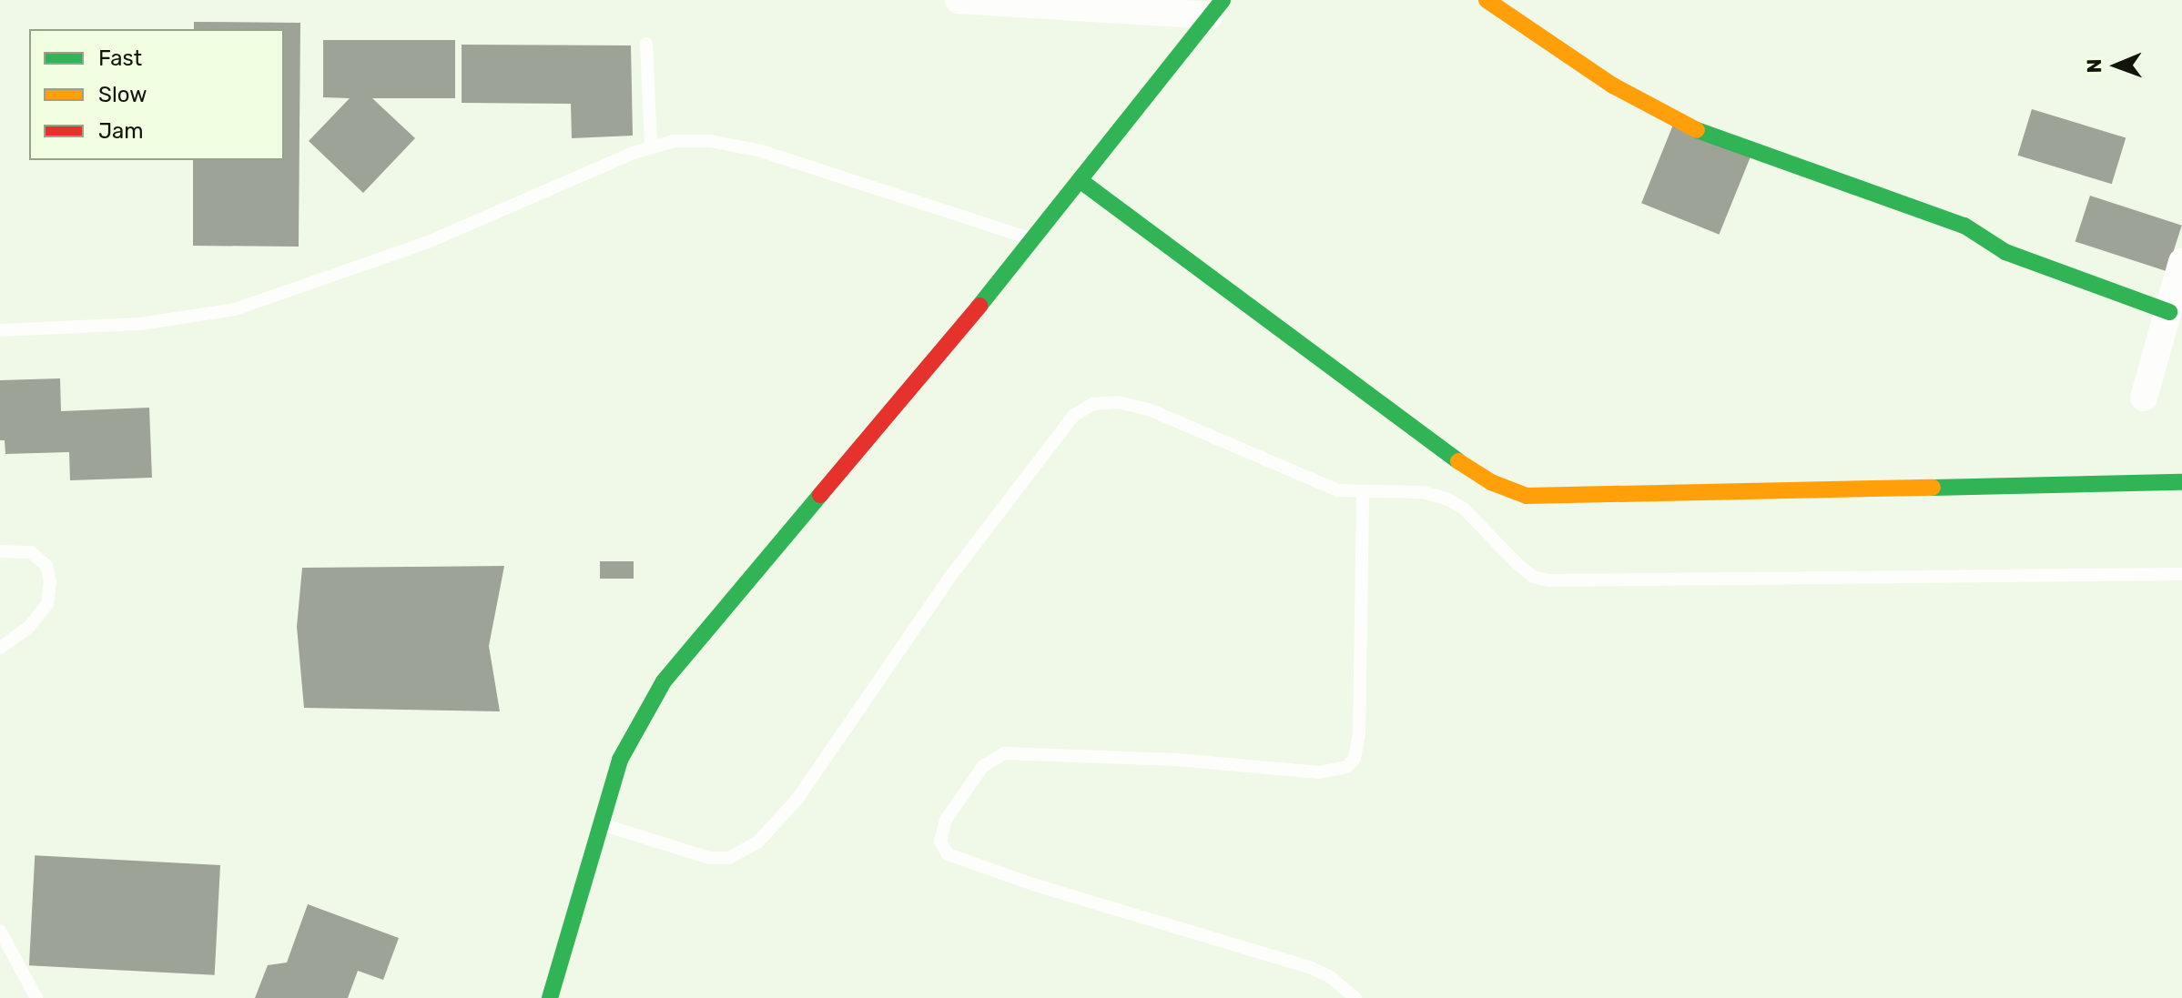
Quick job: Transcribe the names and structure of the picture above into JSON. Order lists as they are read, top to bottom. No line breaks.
{"legend":["Fast","Slow","Jam"],"north":"left"}
